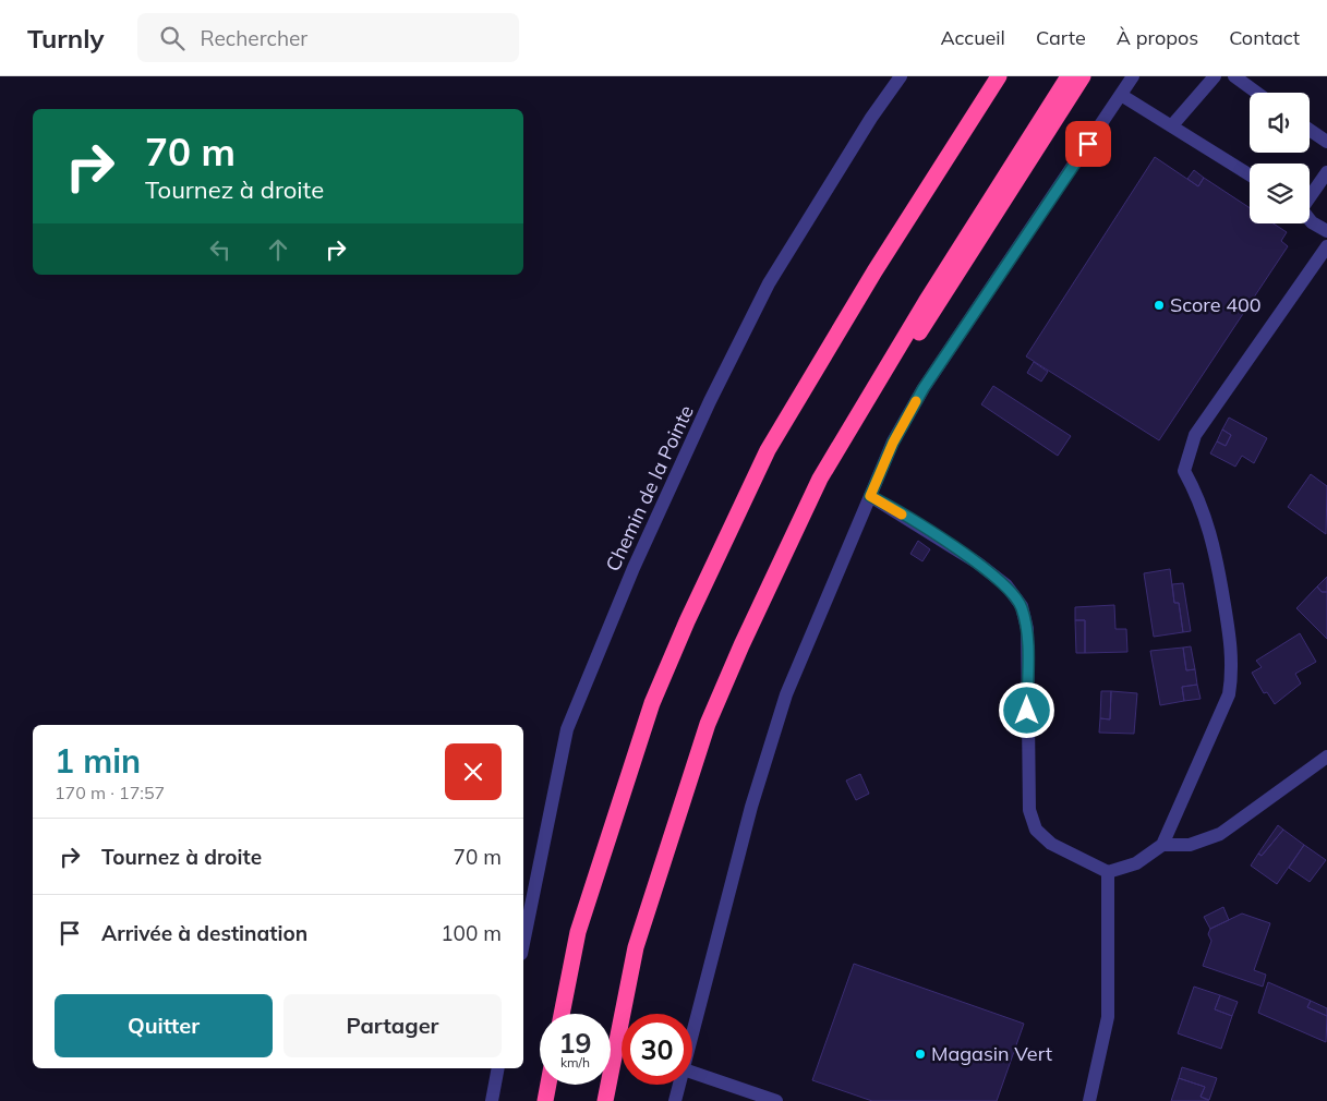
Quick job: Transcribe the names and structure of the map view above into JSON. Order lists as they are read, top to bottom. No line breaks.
{"streets":{"street":["Chemin de la Pointe"]},"places":["Score 400","Magasin Vert"],"page":{"header":"Turnly","search":"Rechercher","nav":["Accueil","Carte","À propos","Contact"],"turn":["70 m","Tournez à droite"],"heading":["1 min","170 m · 17:57"],"list":[{"name":"Tournez à droite","value":"70 m"},{"name":"Arrivée à destination","value":"100 m"}],"buttons":["Quitter","Partager"],"speed":"19 km/h","limit":"30"}}
